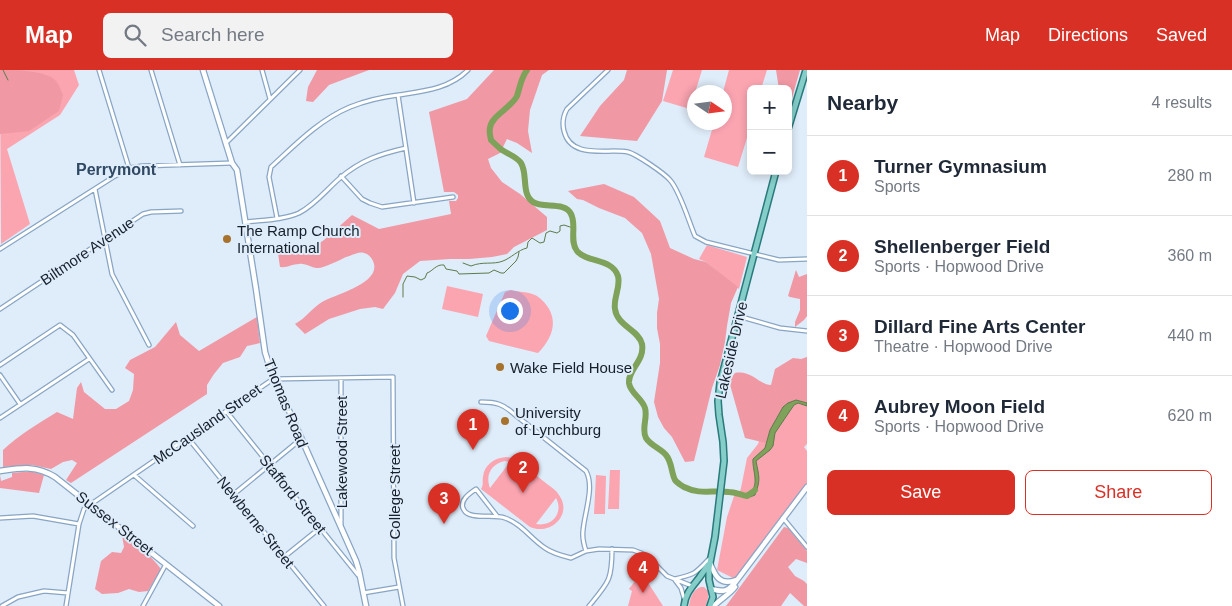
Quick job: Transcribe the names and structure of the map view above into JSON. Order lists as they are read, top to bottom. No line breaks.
{"streets":{"main road":["Lakeside Drive"],"street":["Biltmore Avenue","Thomas Road","McCausland Street","Lakewood Street","College Street","Stafford Street","Newberne Street","Sussex Street"]},"crossings":[["Thomas Road","McCausland Street"],["Thomas Road","Lakewood Street"],["Thomas Road","Stafford Street"],["McCausland Street","Lakewood Street"],["McCausland Street","College Street"],["McCausland Street","Stafford Street"],["McCausland Street","Newberne Street"],["McCausland Street","Sussex Street"]],"districts":["Perrymont"],"places":["The Ramp Church International","Wake Field House","University of Lynchburg"],"north":"right","page":{"header":"Map","search":"Search here","nav":["Map","Directions","Saved"],"heading":["Nearby","4 results"],"map_buttons":["+","−"],"list":[{"mark":"1","name":"Turner Gymnasium","note":"Sports","value":"280 m"},{"mark":"2","name":"Shellenberger Field","note":"Sports · Hopwood Drive","value":"360 m"},{"mark":"3","name":"Dillard Fine Arts Center","note":"Theatre · Hopwood Drive","value":"440 m"},{"mark":"4","name":"Aubrey Moon Field","note":"Sports · Hopwood Drive","value":"620 m"}],"pins":["1","2","3","4"],"buttons":["Save","Share"]}}
